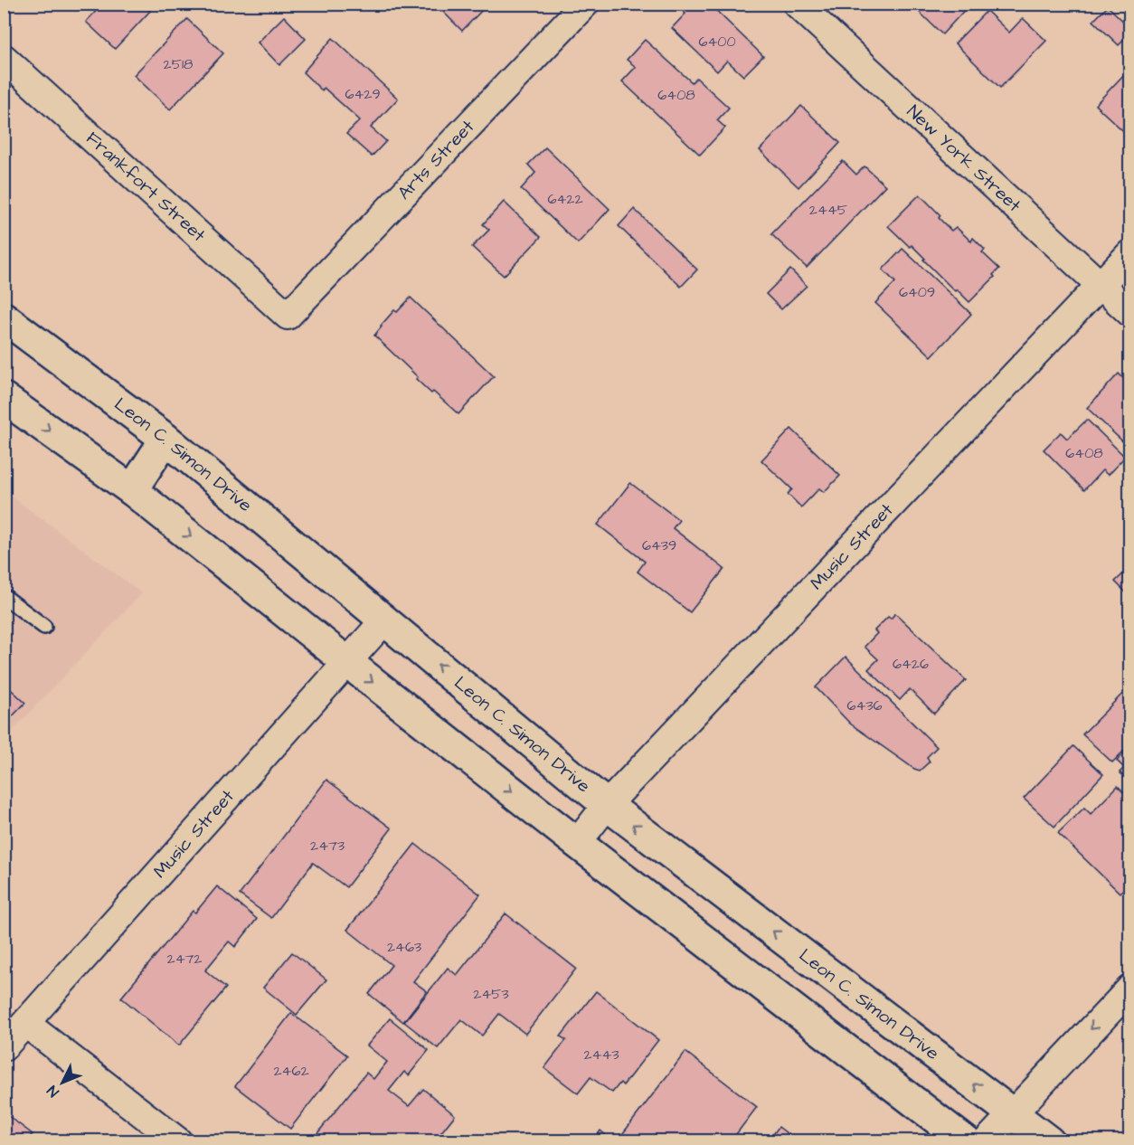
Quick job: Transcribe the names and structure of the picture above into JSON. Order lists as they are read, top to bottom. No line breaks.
{"streets":{"main road":["Leon C. Simon Drive"],"street":["New York Street","Arts Street","Frankfort Street","Music Street"]},"crossings":[["New York Street","Music Street"],["Arts Street","Frankfort Street"],["Leon C. Simon Drive","Music Street"]],"house_numbers":["6400","2518","6429","6408","6422","2445","6409","6408","6439","6426","6436","2473","2463","2472","2453","2443","2462"],"north":"bottom left"}
